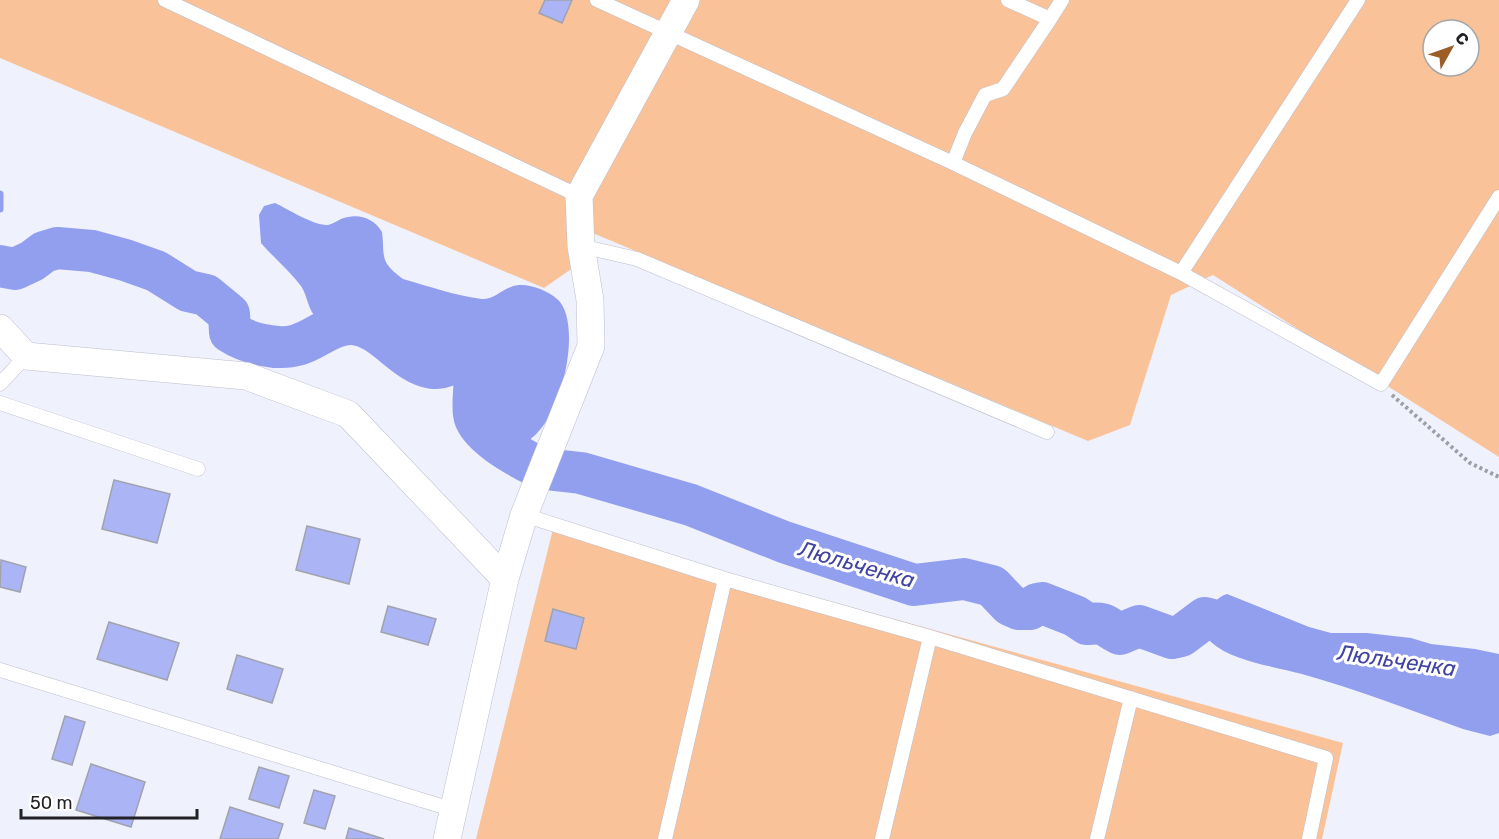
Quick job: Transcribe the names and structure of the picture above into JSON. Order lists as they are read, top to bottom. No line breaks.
{"water":["Люльченка"],"scale_bar":"50 m","north":"top right"}
